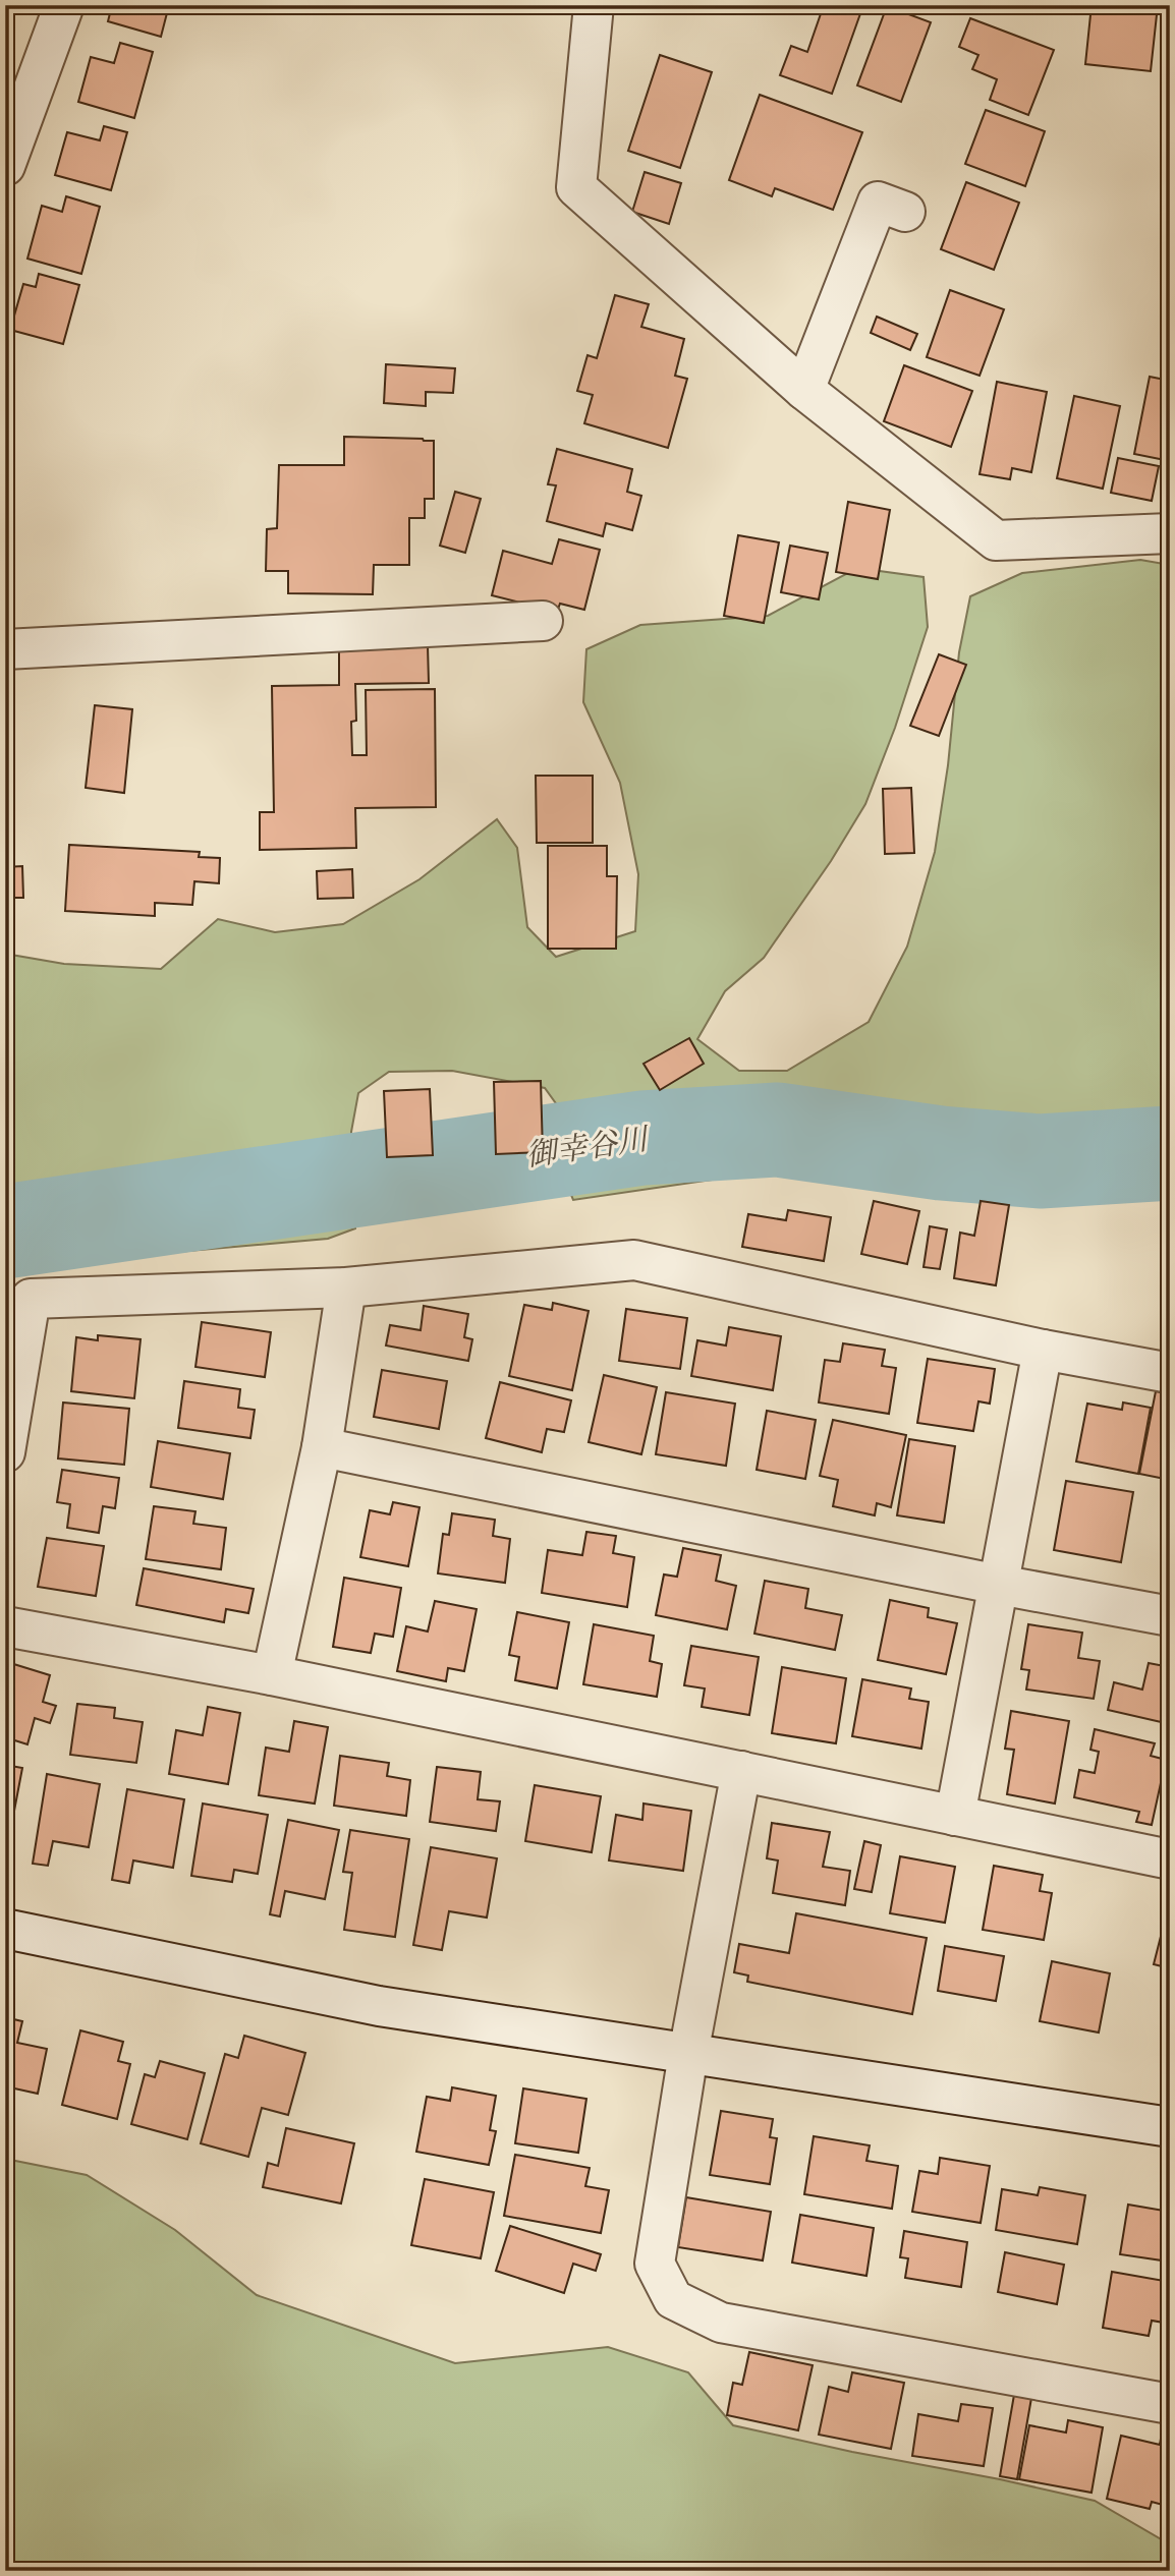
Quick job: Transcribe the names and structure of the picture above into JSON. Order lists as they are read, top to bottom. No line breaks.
{"water":["御幸谷川"]}
